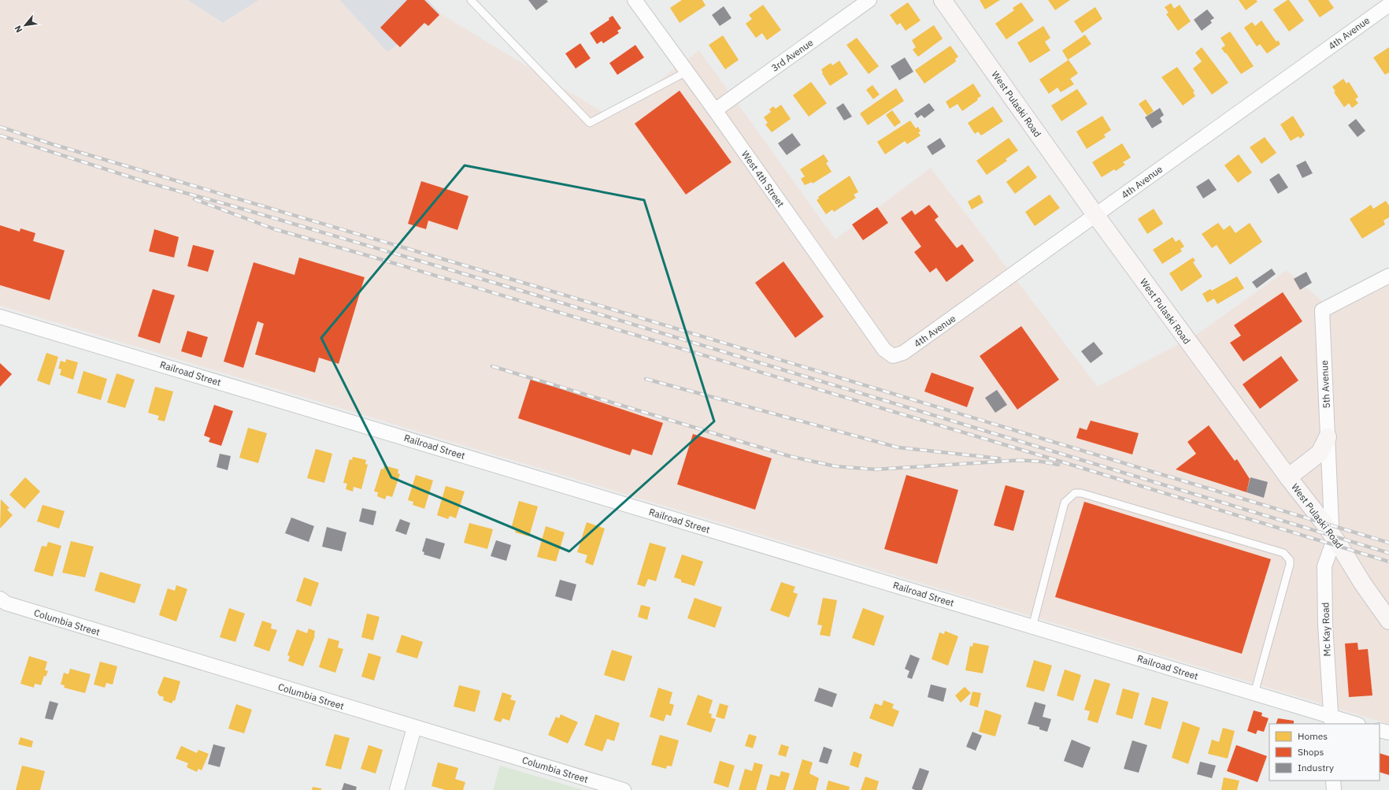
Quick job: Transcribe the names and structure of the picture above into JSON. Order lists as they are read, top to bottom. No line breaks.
{"streets":{"main road":["West Pulaski Road"],"street":["4th Avenue","3rd Avenue","West 4th Street","Railroad Street","5th Avenue","Columbia Street","Mc Kay Road"]},"crossings":[["4th Avenue","West Pulaski Road"],["4th Avenue","West 4th Street"],["3rd Avenue","West 4th Street"],["West Pulaski Road","5th Avenue"],["West Pulaski Road","Mc Kay Road"],["Railroad Street","Mc Kay Road"],["5th Avenue","Mc Kay Road"]],"legend":["Homes","Shops","Industry"],"north":"bottom left"}
